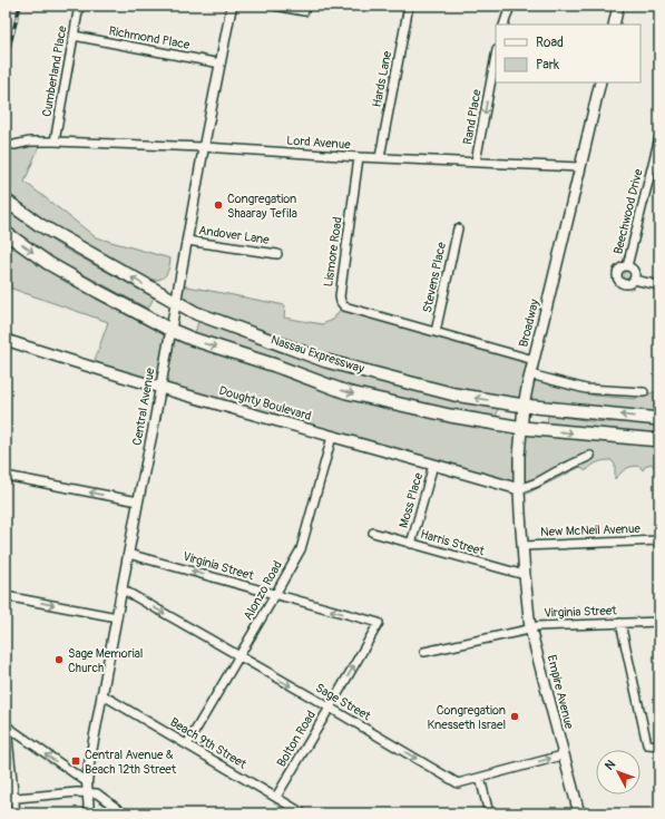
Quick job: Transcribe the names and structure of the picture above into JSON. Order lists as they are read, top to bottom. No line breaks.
{"streets":{"highway":["Nassau Expressway"],"main road":["Broadway","Doughty Boulevard","Empire Avenue"],"street":["Richmond Place","Cumberland Place","Hards Lane","Rand Place","Lord Avenue","Beechwood Drive","Andover Lane","Lismore Road","Stevens Place","Central Avenue","Moss Place","New McNeil Avenue","Harris Street","Virginia Street","Alonzo Road","Sage Street","Bolton Road","Beach 9th Street"]},"crossings":[["Richmond Place","Cumberland Place"],["Richmond Place","Central Avenue"],["Cumberland Place","Lord Avenue"],["Hards Lane","Lord Avenue"],["Rand Place","Lord Avenue"],["Lord Avenue","Lismore Road"],["Lord Avenue","Broadway"],["Lord Avenue","Central Avenue"],["Andover Lane","Central Avenue"],["Lismore Road","Stevens Place"],["Broadway","Nassau Expressway"],["Broadway","Doughty Boulevard"],["Broadway","New McNeil Avenue"],["Broadway","Harris Street"],["Broadway","Empire Avenue"],["Nassau Expressway","Central Avenue"],["Doughty Boulevard","Central Avenue"],["Doughty Boulevard","Moss Place"],["Doughty Boulevard","Alonzo Road"],["Central Avenue","Virginia Street"],["Central Avenue","Sage Street"],["Central Avenue","Beach 9th Street"],["Moss Place","Harris Street"],["Harris Street","Empire Avenue"],["Virginia Street","Alonzo Road"],["Virginia Street","Empire Avenue"],["Virginia Street","Bolton Road"],["Alonzo Road","Sage Street"],["Alonzo Road","Beach 9th Street"],["Empire Avenue","Sage Street"],["Sage Street","Bolton Road"],["Bolton Road","Beach 9th Street"]],"one_way":["Rand Place","Virginia Street","Sage Street","Bolton Road"],"places":{"other":["Congregation Shaaray Tefila","Sage Memorial Church","Congregation Knesseth Israel"],"transit":["Central Avenue & Beach 12th Street"]},"legend":["Road","Park"],"north":"top left"}
